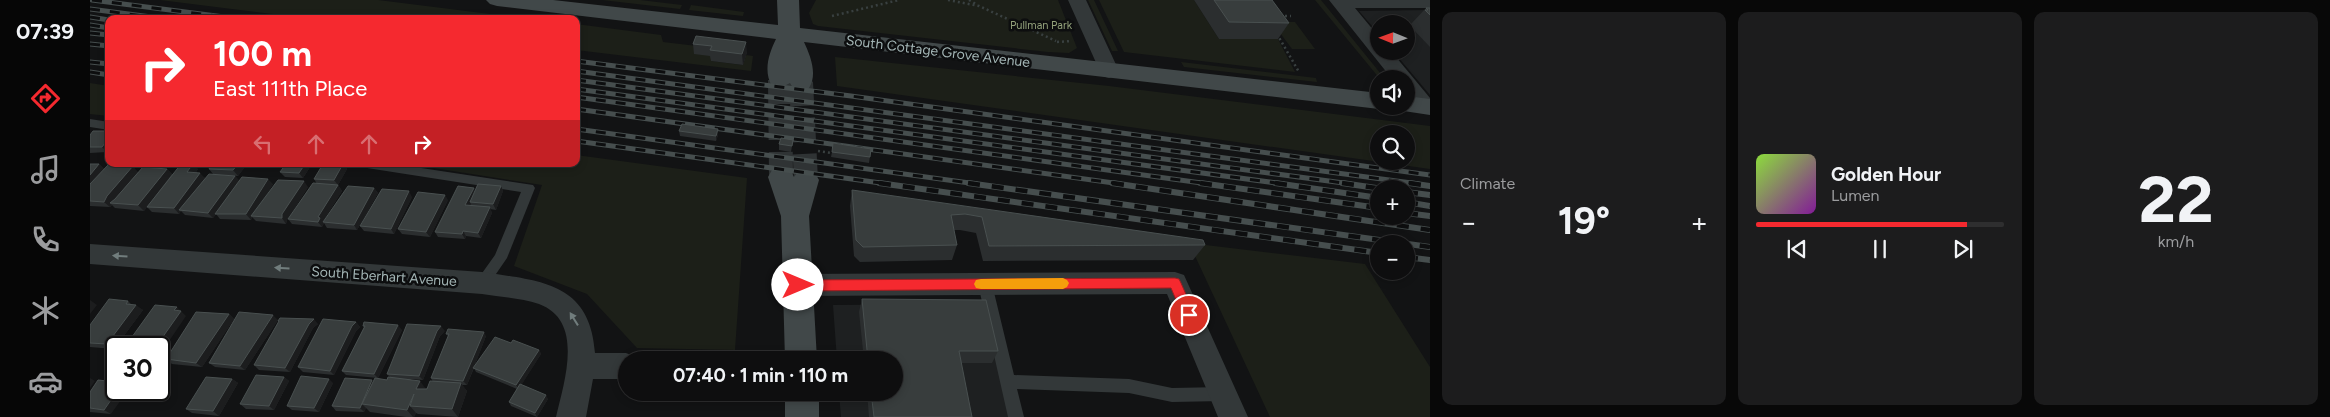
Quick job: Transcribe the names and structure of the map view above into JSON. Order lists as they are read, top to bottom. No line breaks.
{"streets":{"street":["South Cottage Grove Avenue","South Eberhart Avenue"]},"one_way":["South Eberhart Avenue"],"parks":["Pullman Park"],"north":"left","page":{"tabs":"07:39","tile":["Climate",["22","km/h"]],"map_buttons":["+","−"],"turn":["100 m","East 111th Place"],"song":["Golden Hour","Lumen"],"heat":["−","19°","+"],"limit":"30","trip":"07:40 · 1 min · 110 m"}}
